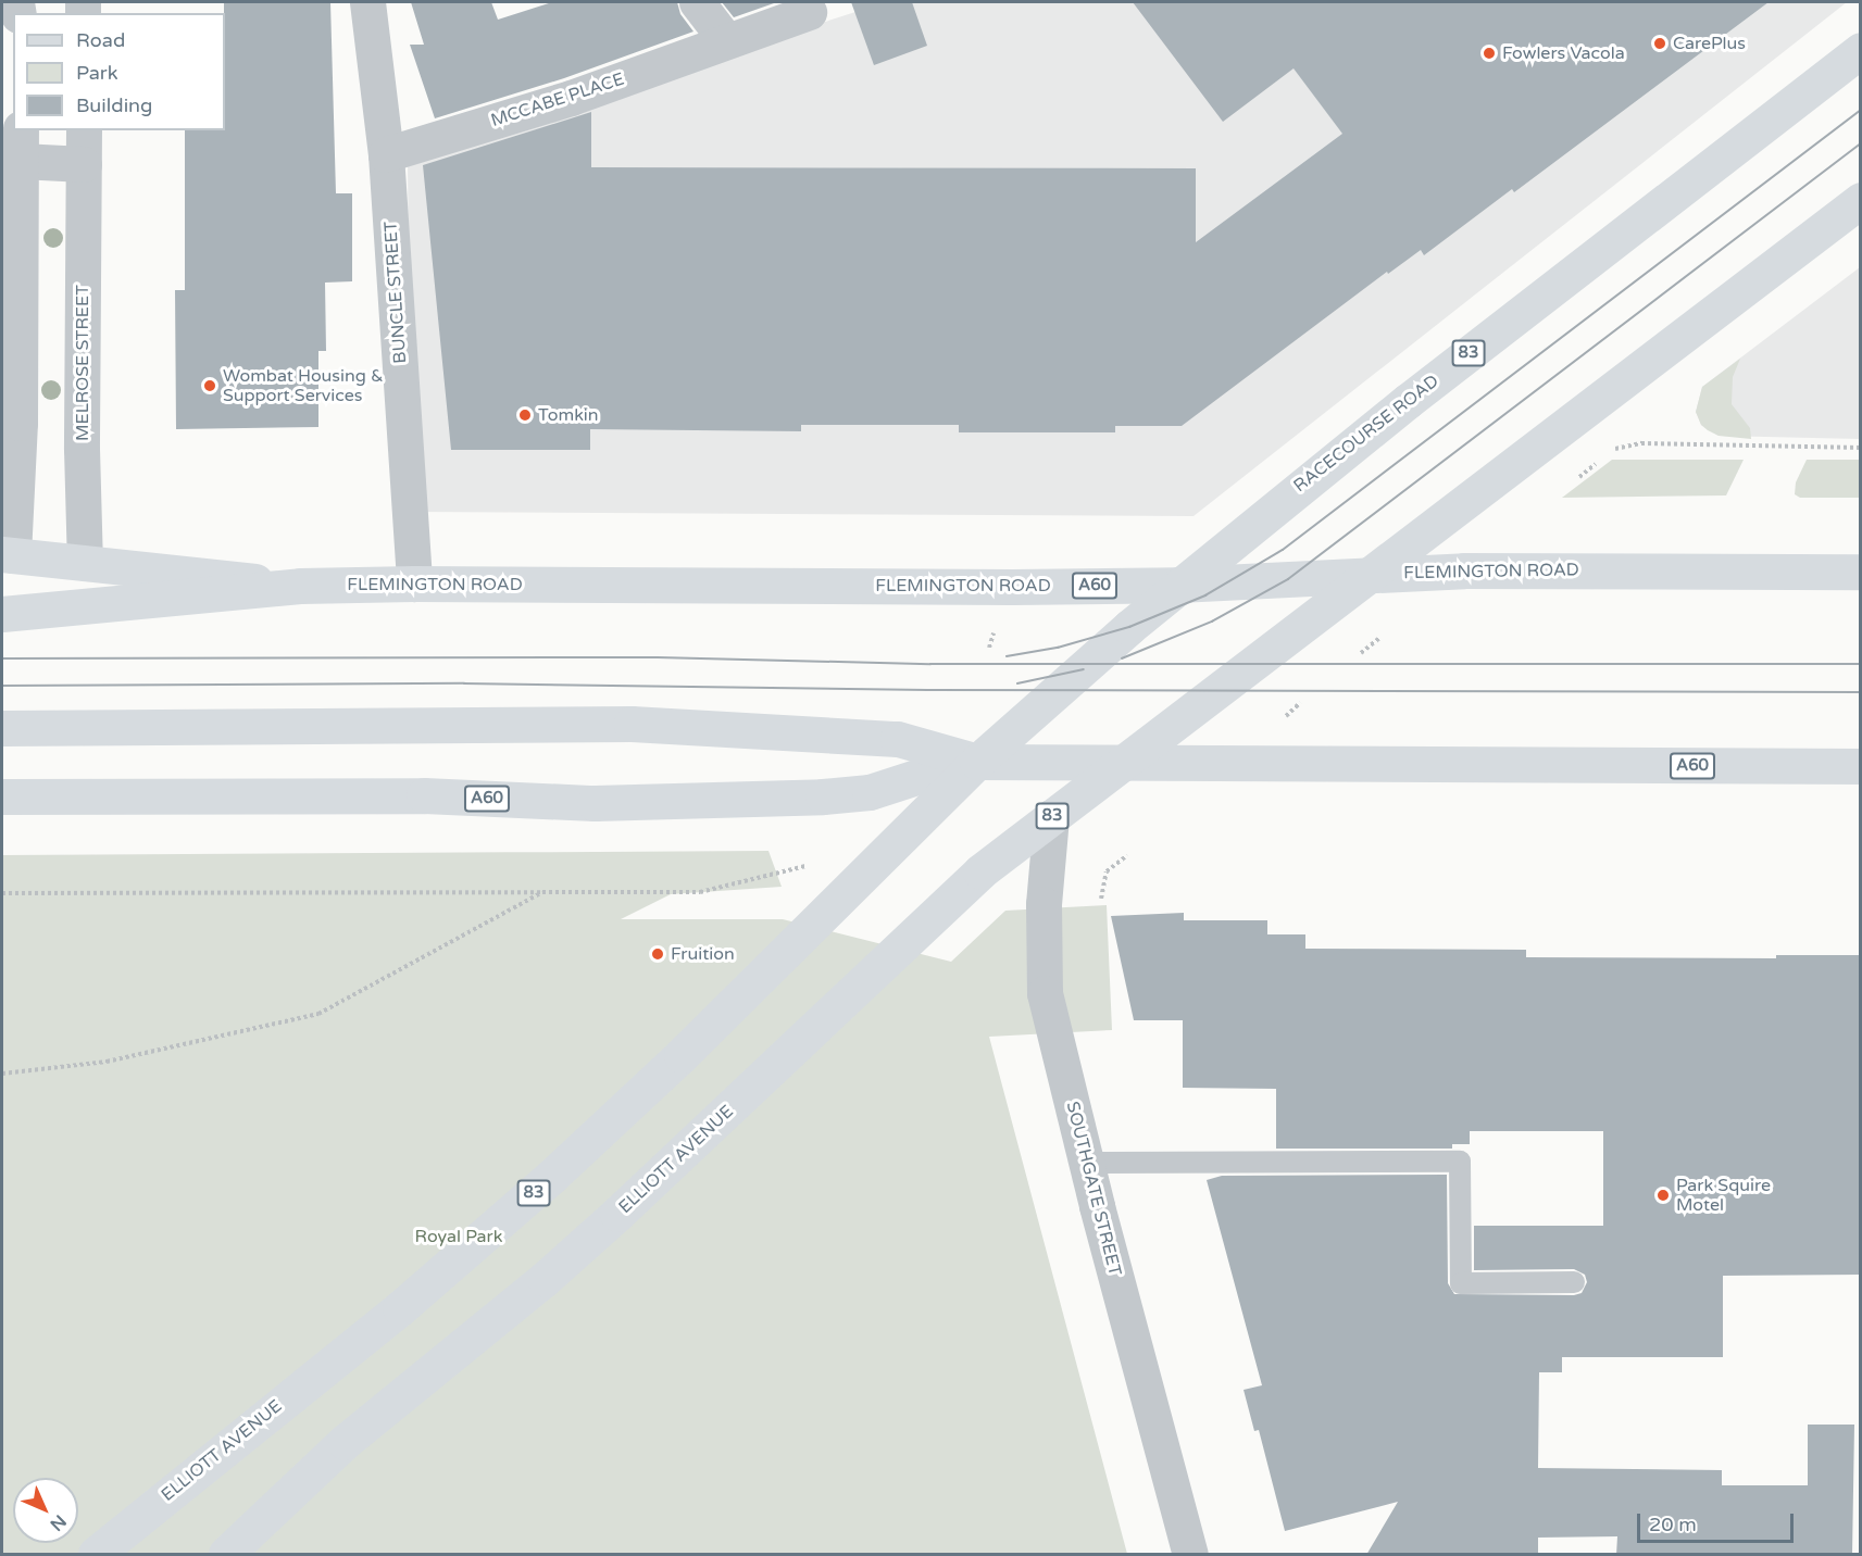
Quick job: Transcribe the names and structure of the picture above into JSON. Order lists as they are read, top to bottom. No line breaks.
{"streets":{"main road":["83","RACECOURSE ROAD","FLEMINGTON ROAD","A60","ELLIOTT AVENUE"],"street":["MCCABE PLACE","BUNCLE STREET","MELROSE STREET","SOUTHGATE STREET"]},"crossings":[["MCCABE PLACE","BUNCLE STREET"],["BUNCLE STREET","FLEMINGTON ROAD"],["83","FLEMINGTON ROAD"],["83","A60"],["83","ELLIOTT AVENUE"],["MELROSE STREET","FLEMINGTON ROAD"],["RACECOURSE ROAD","FLEMINGTON ROAD"],["RACECOURSE ROAD","A60"],["RACECOURSE ROAD","ELLIOTT AVENUE"],["A60","ELLIOTT AVENUE"],["ELLIOTT AVENUE","SOUTHGATE STREET"]],"parks":["Royal Park"],"places":["CarePlus","Fowlers Vacola","Wombat Housing & Support Services","Tomkin","Fruition","Park Squire Motel"],"legend":["Road","Park","Building"],"scale_bar":"20 m","north":"bottom right"}
